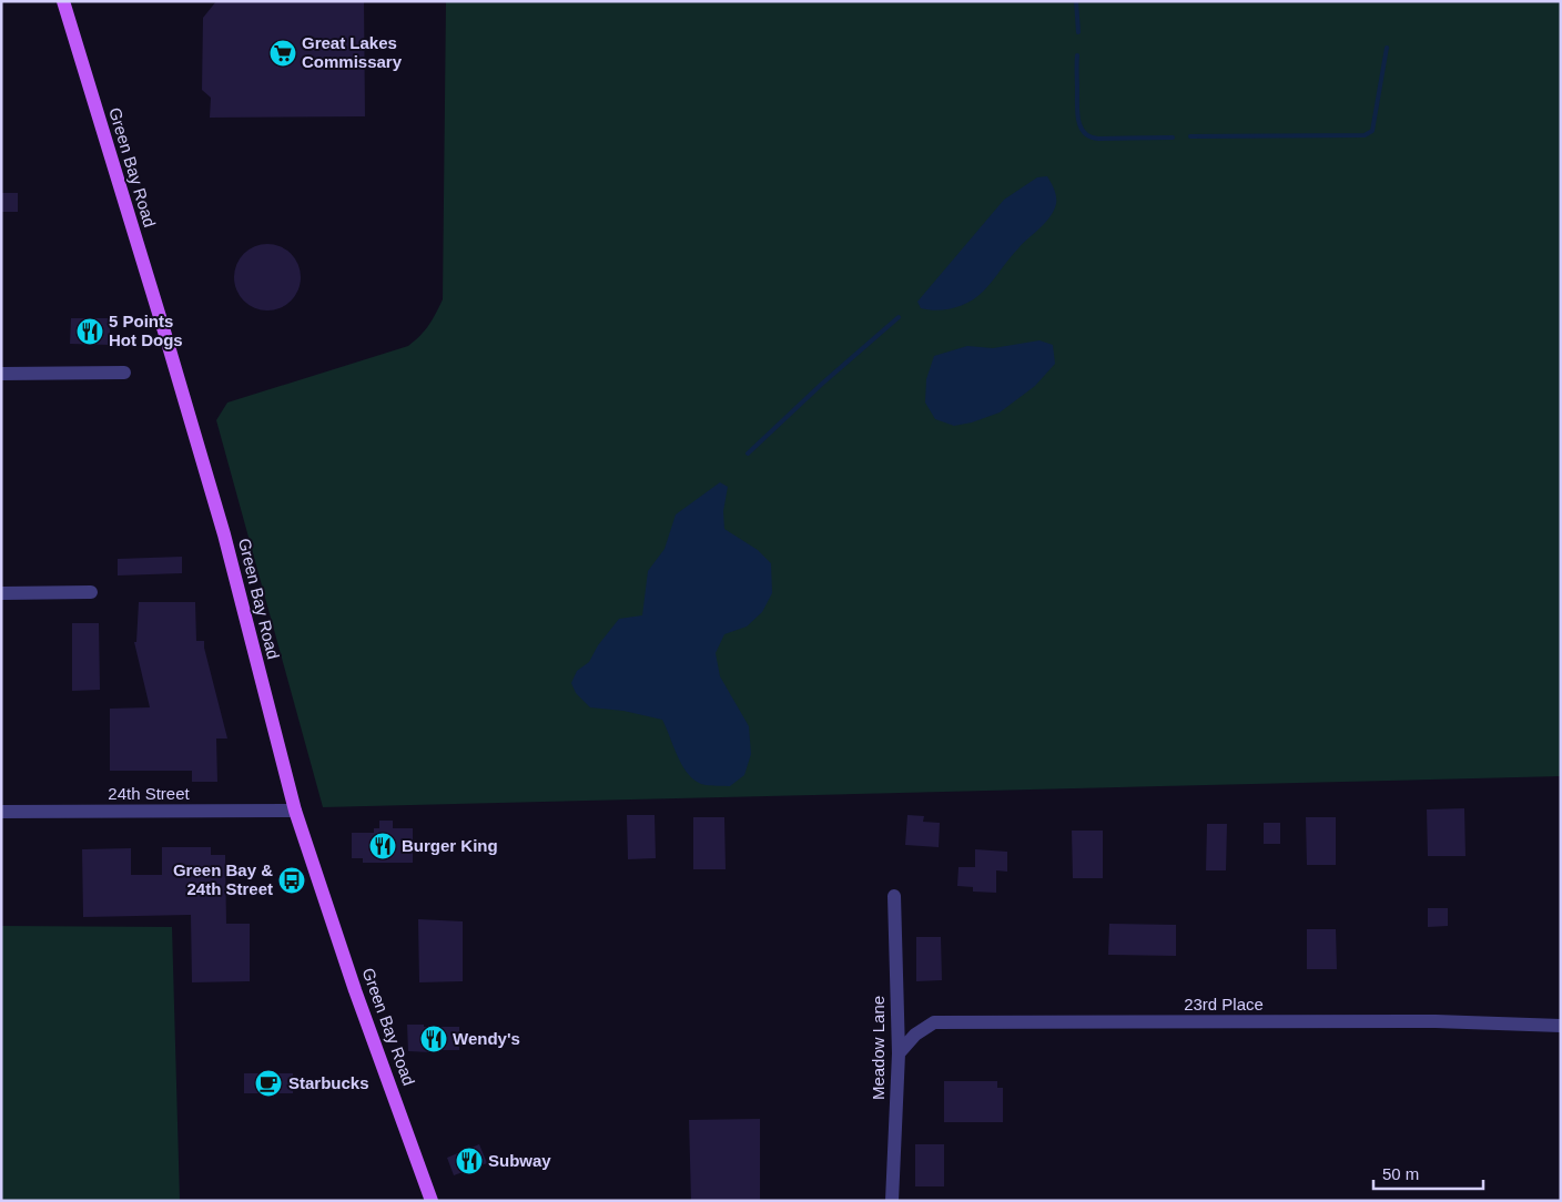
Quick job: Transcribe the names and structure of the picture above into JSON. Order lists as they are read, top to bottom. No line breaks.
{"streets":{"main road":["Green Bay Road"],"street":["24th Street","23rd Place","Meadow Lane"]},"crossings":[["Green Bay Road","24th Street"],["23rd Place","Meadow Lane"]],"places":{"supermarket":["Great Lakes Commissary"],"restaurant":["5 Points Hot Dogs","Burger King","Wendy's","Subway"],"bus stop":["Green Bay & 24th Street"],"cafe":["Starbucks"]},"scale_bar":"50 m"}
